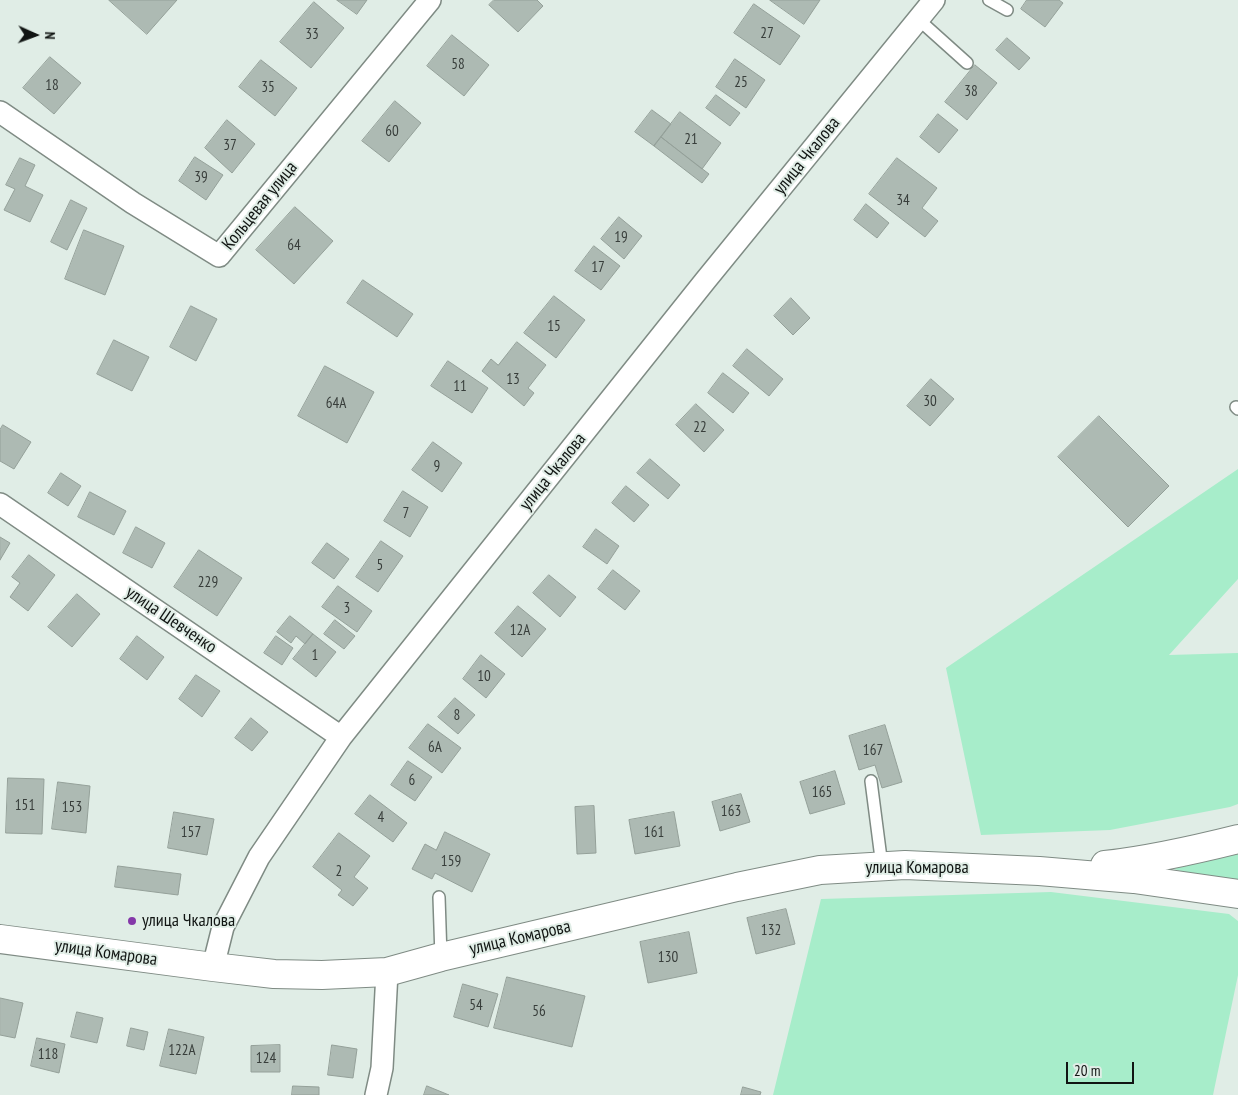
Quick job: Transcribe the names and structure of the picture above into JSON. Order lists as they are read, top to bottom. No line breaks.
{"streets":{"main road":["улица Комарова"],"street":["улица Чкалова","Кольцевая улица","улица Шевченко"]},"crossings":[["улица Чкалова","улица Шевченко"],["улица Чкалова","улица Комарова"]],"places":["улица Чкалова"],"house_numbers":["27","33","58","25","18","35","38","60","21","37","39","34","19","64","17","15","13","11","30","64А","22","9","7","5","229","3","12А","1","10","8","6А","167","6","165","151","153","163","4","157","161","159","2","132","130","54","56","122А","118","124"],"scale_bar":"20 m","north":"right"}
